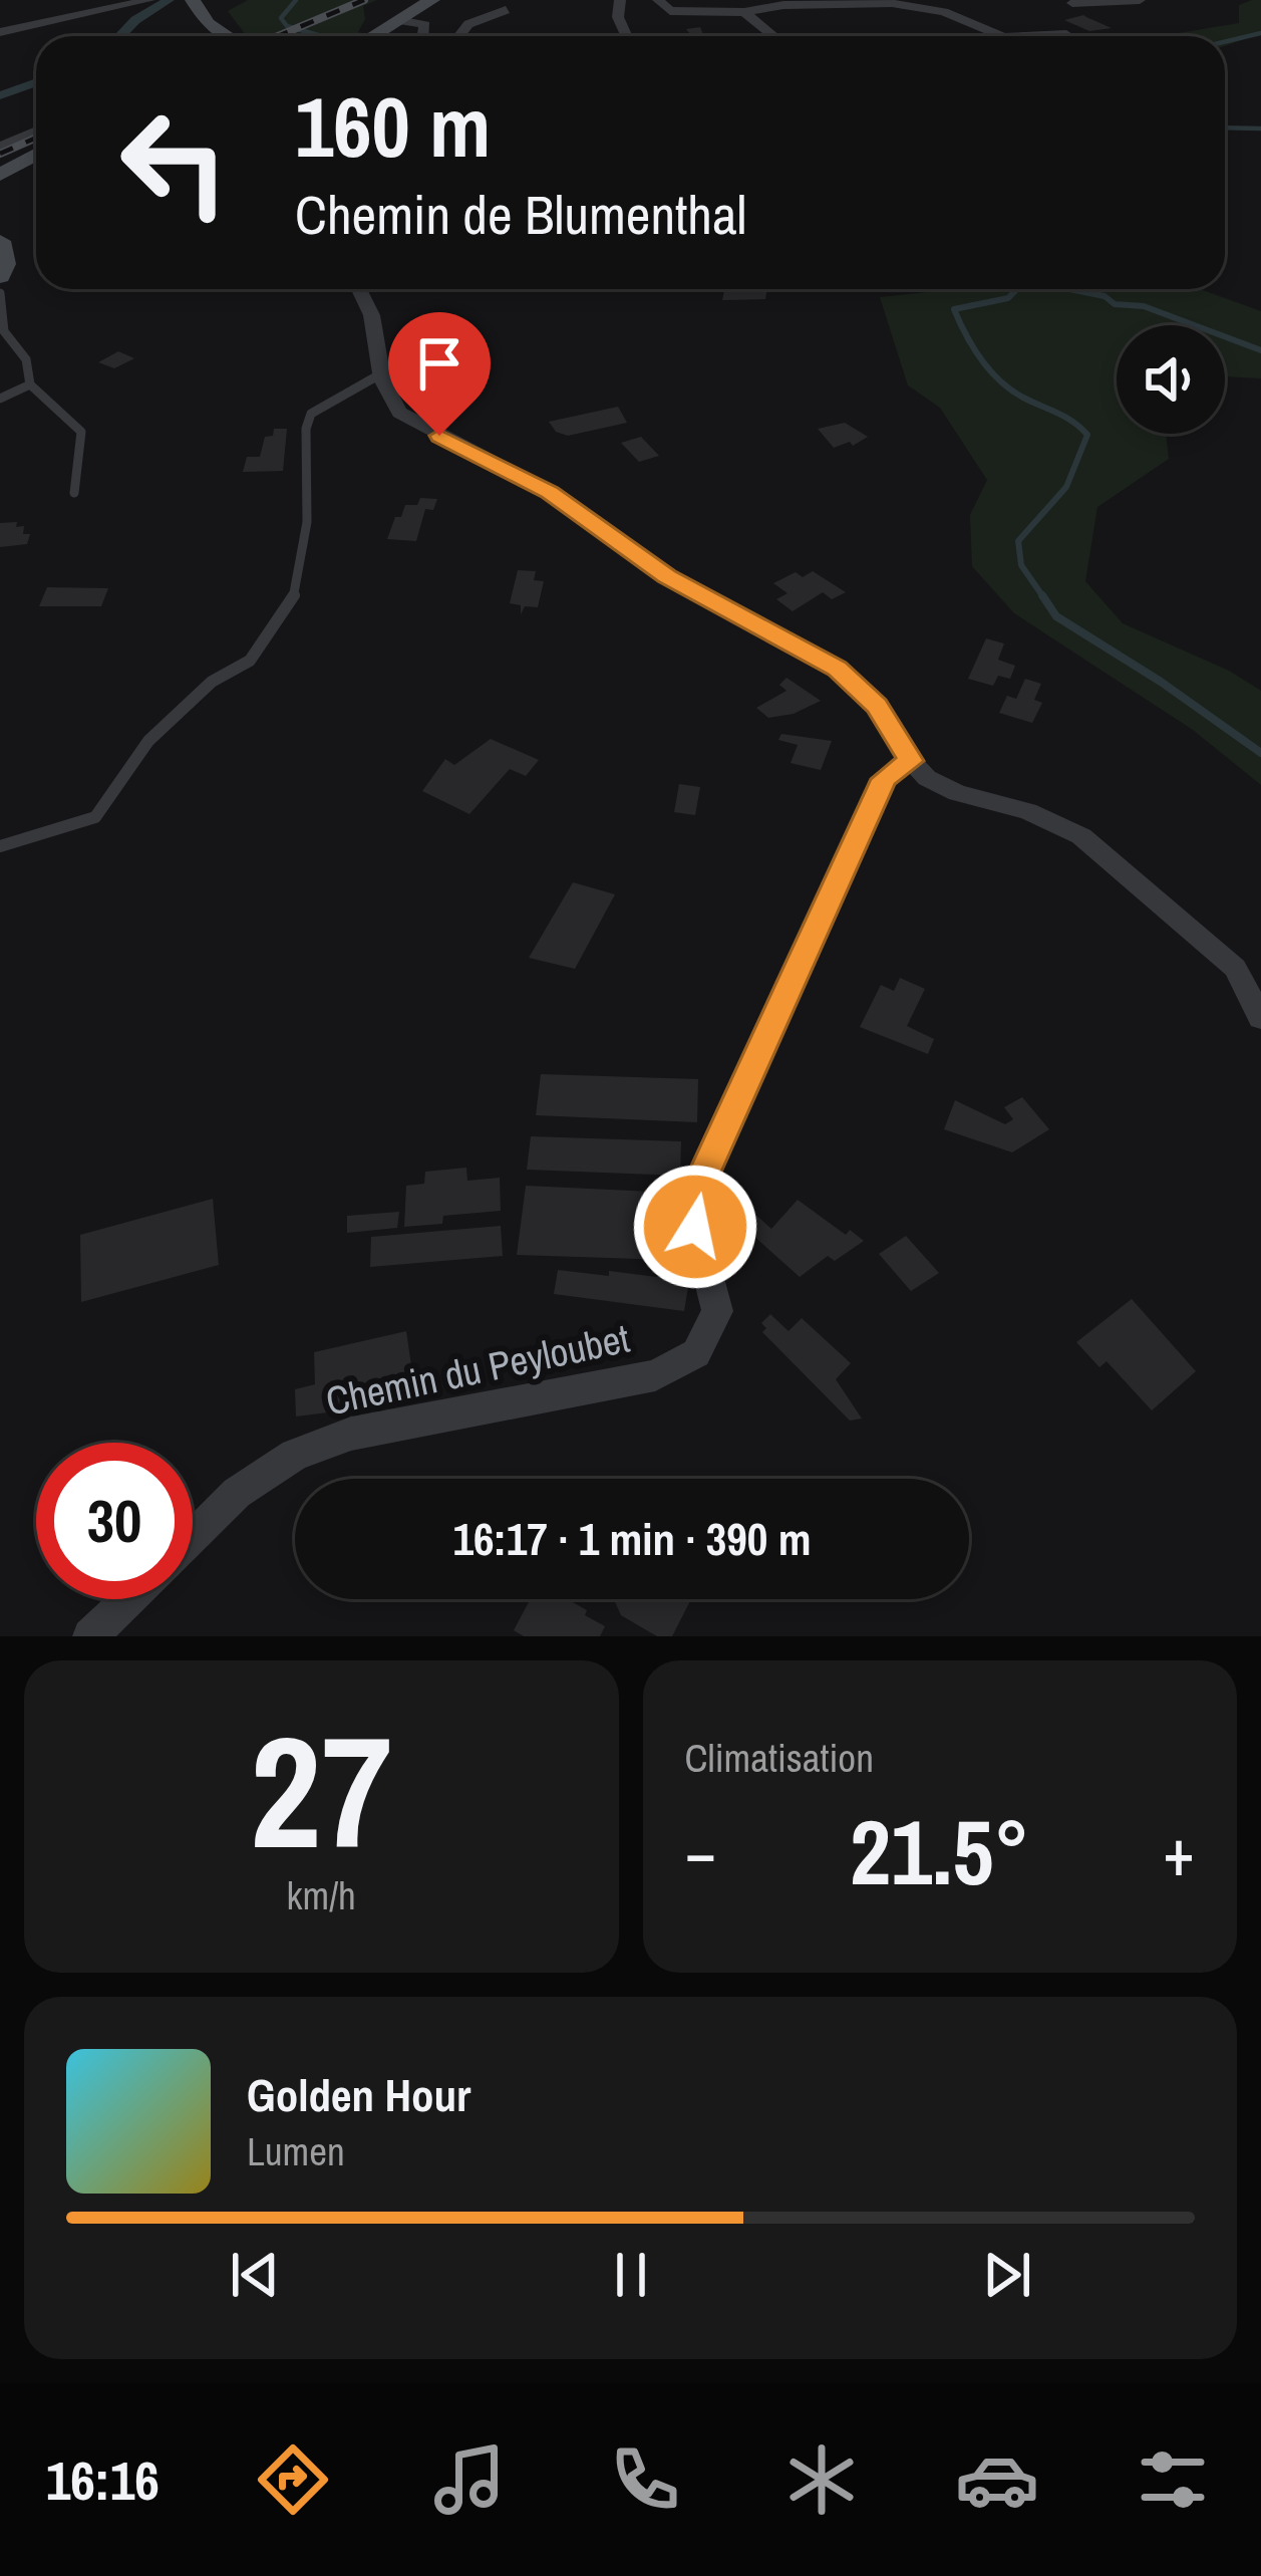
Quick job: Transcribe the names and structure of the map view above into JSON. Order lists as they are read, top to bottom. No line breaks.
{"streets":{"street":["Chemin du Peyloubet"]},"page":{"turn":["160 m","Chemin de Blumenthal"],"limit":"30","trip":"16:17 · 1 min · 390 m","tile":[["27","km/h"],"Climatisation"],"heat":["−","21.5°","+"],"song":["Golden Hour","Lumen"],"tabs":"16:16"}}
